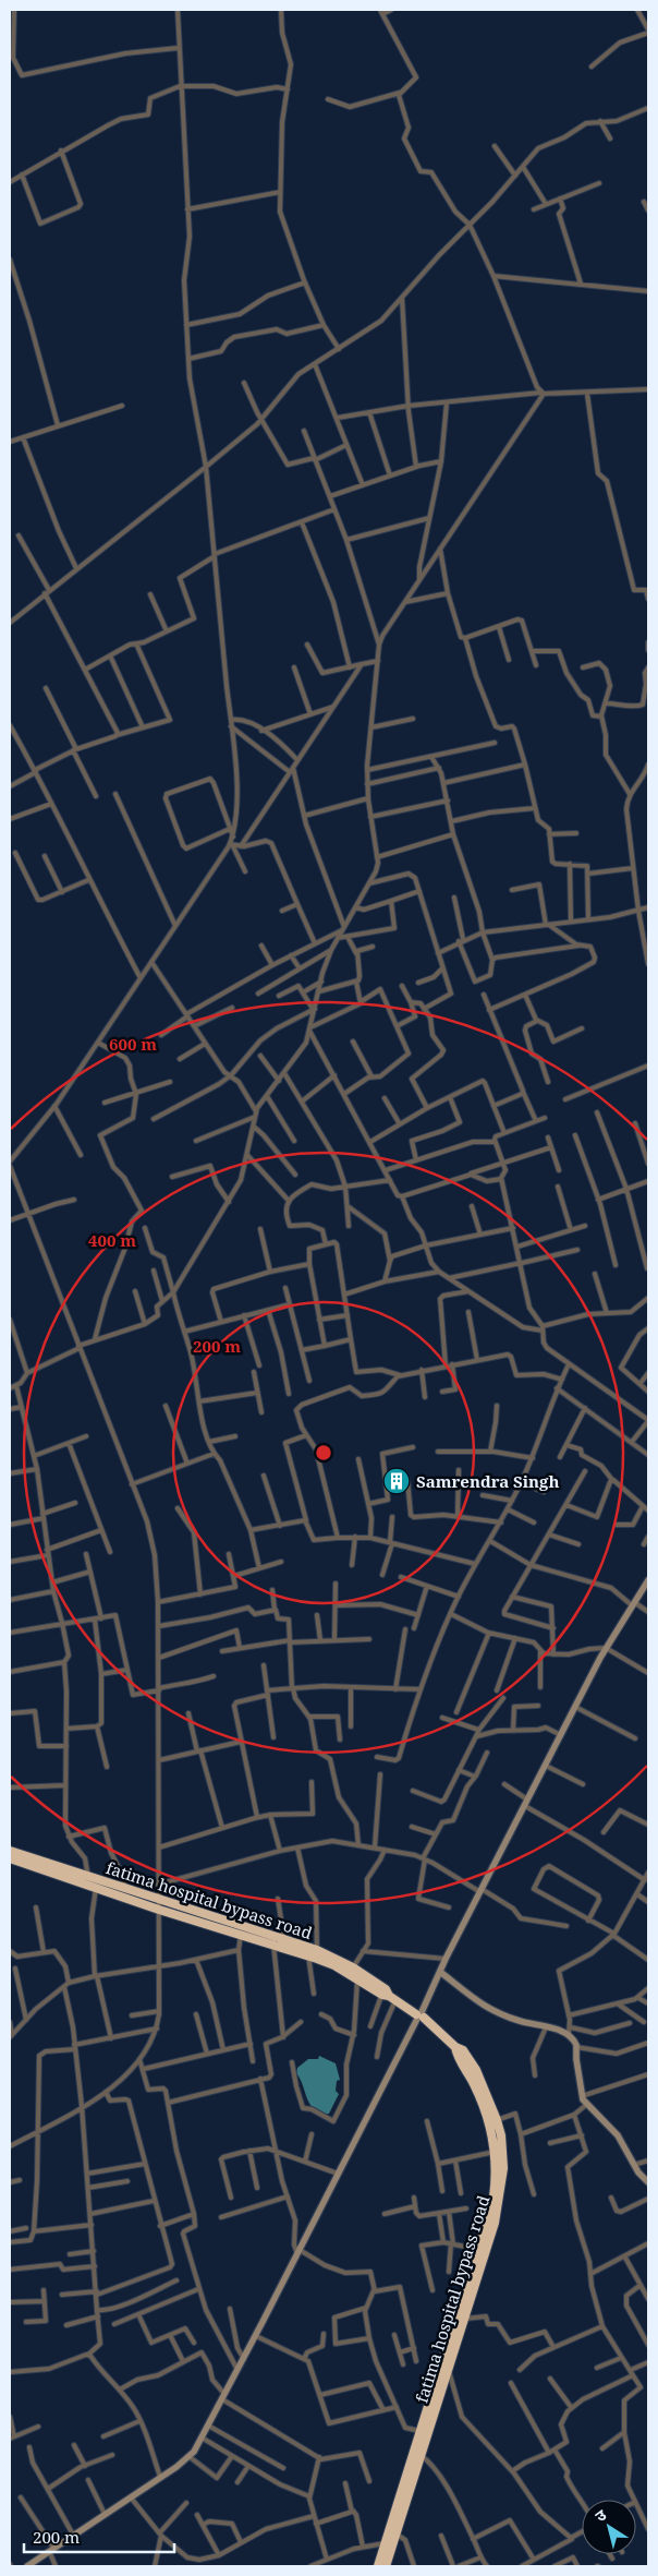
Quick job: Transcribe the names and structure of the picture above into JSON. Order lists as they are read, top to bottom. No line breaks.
{"streets":{"highway":["fatima hospital bypass road"]},"places":{"building":["Samrendra Singh"]},"scale_bar":"200 m","north":"top left","rings":["600 m","400 m","200 m"]}
